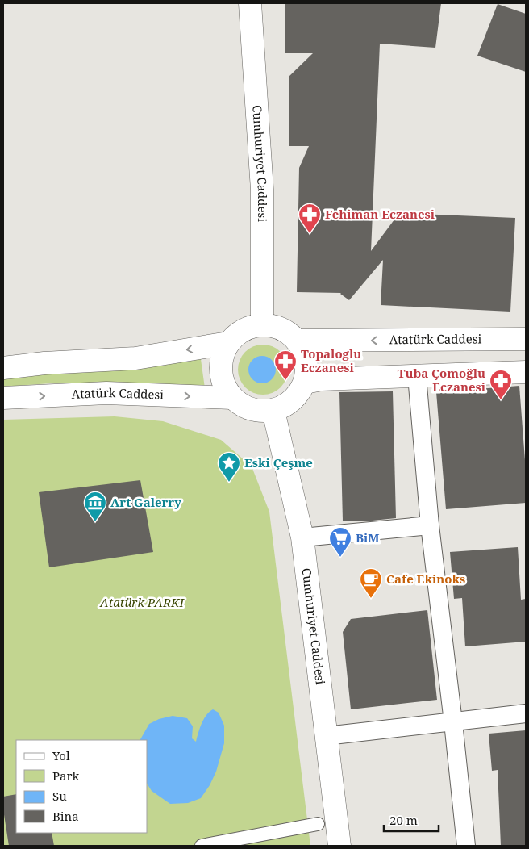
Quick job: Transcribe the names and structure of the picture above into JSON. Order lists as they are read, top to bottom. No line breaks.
{"streets":{"main road":["Cumhuriyet Caddesi","Atatürk Caddesi"]},"crossings":[["Cumhuriyet Caddesi","Atatürk Caddesi"]],"parks":["Atatürk PARKI"],"places":{"pharmacy":["Fehiman Eczanesi","Topaloglu Eczanesi","Tuba Çomoğlu Eczanesi"],"place":["Eski Çeşme"],"museum":["Art Galerry"],"supermarket":["BiM"],"cafe":["Cafe Ekinoks"]},"legend":["Yol","Park","Su","Bina"],"scale_bar":"20 m"}
